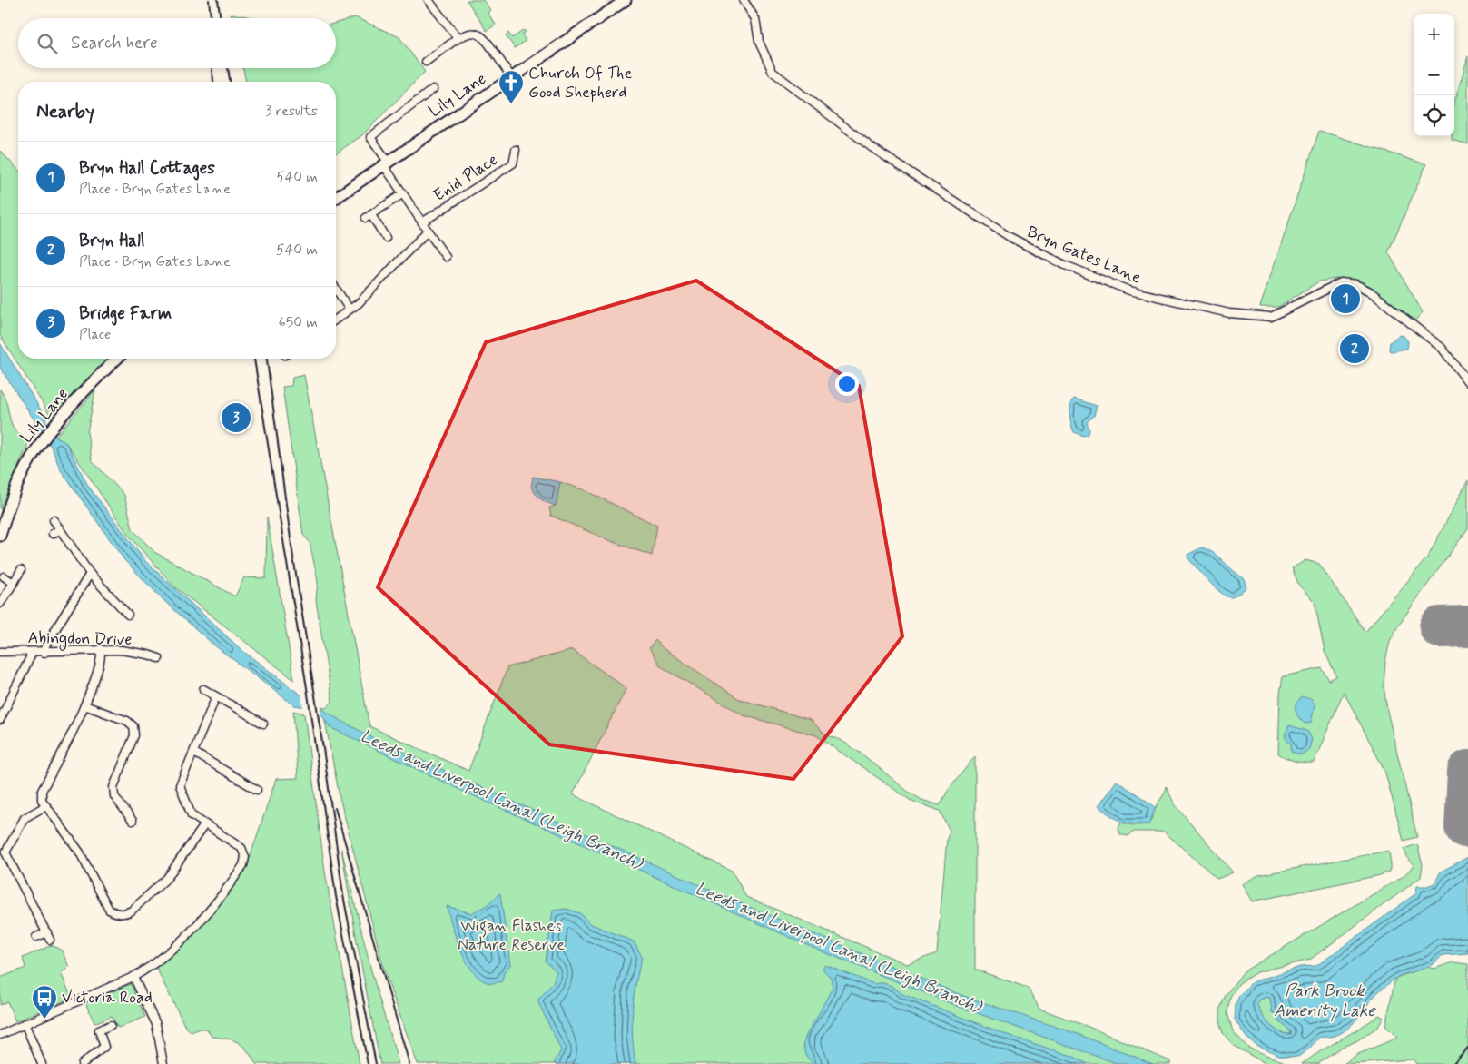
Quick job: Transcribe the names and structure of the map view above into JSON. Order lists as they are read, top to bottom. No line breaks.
{"streets":{"main road":["Lily Lane"],"street":["Enid Place","Bryn Gates Lane","Abingdon Drive"]},"water":["Leeds and Liverpool Canal (Leigh Branch)","Park Brook Amenity Lake"],"parks":["Wigan Flashes Nature Reserve"],"places":{"church":["Church Of The Good Shepherd"],"bus stop":["Victoria Road"]},"page":{"map_buttons":["+","−"],"search":"Search here","heading":["Nearby","3 results"],"list":[{"mark":"1","name":"Bryn Hall Cottages","note":"Place · Bryn Gates Lane","value":"540 m"},{"mark":"2","name":"Bryn Hall","note":"Place · Bryn Gates Lane","value":"540 m"},{"mark":"3","name":"Bridge Farm","note":"Place","value":"650 m"}],"pins":["1","2","3"]}}
